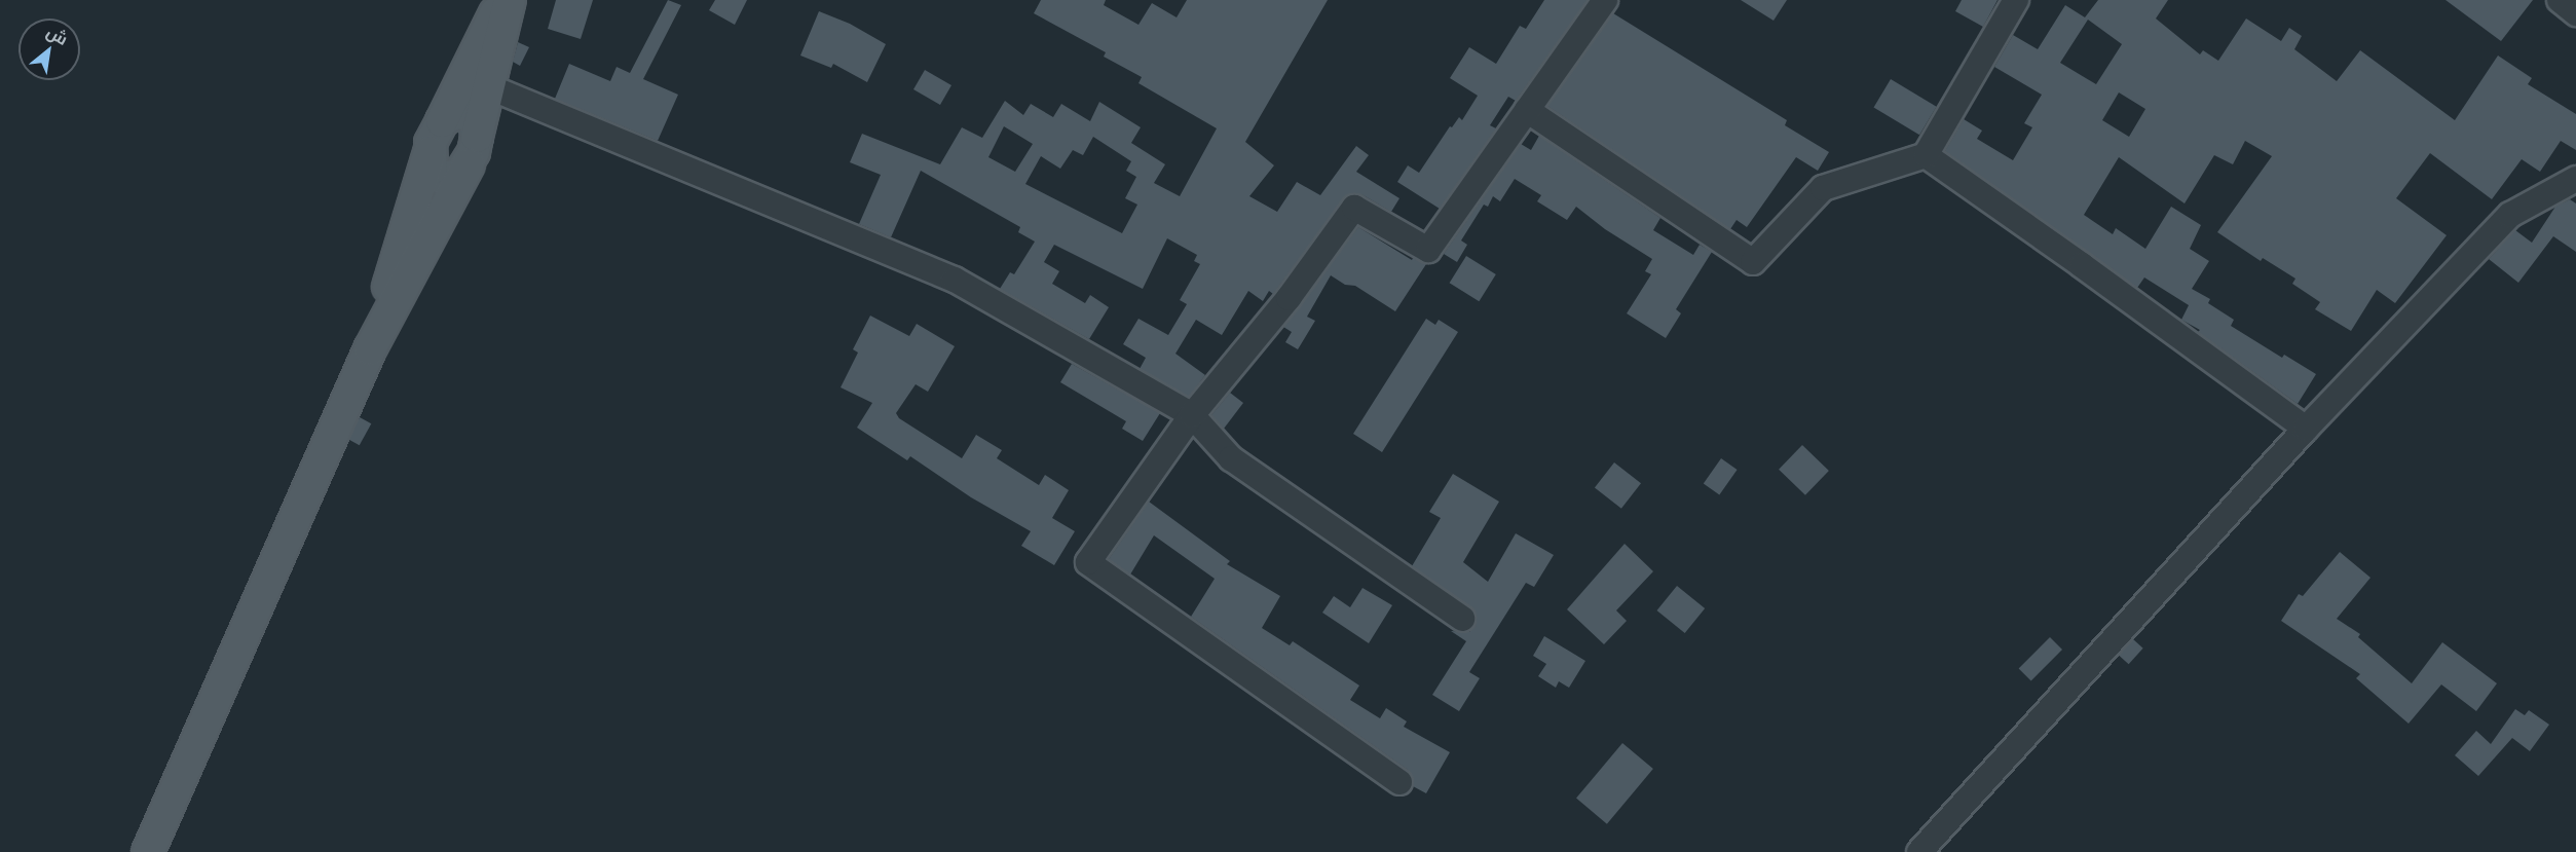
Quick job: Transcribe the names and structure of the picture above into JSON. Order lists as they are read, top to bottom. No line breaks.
{"north":"top right"}
